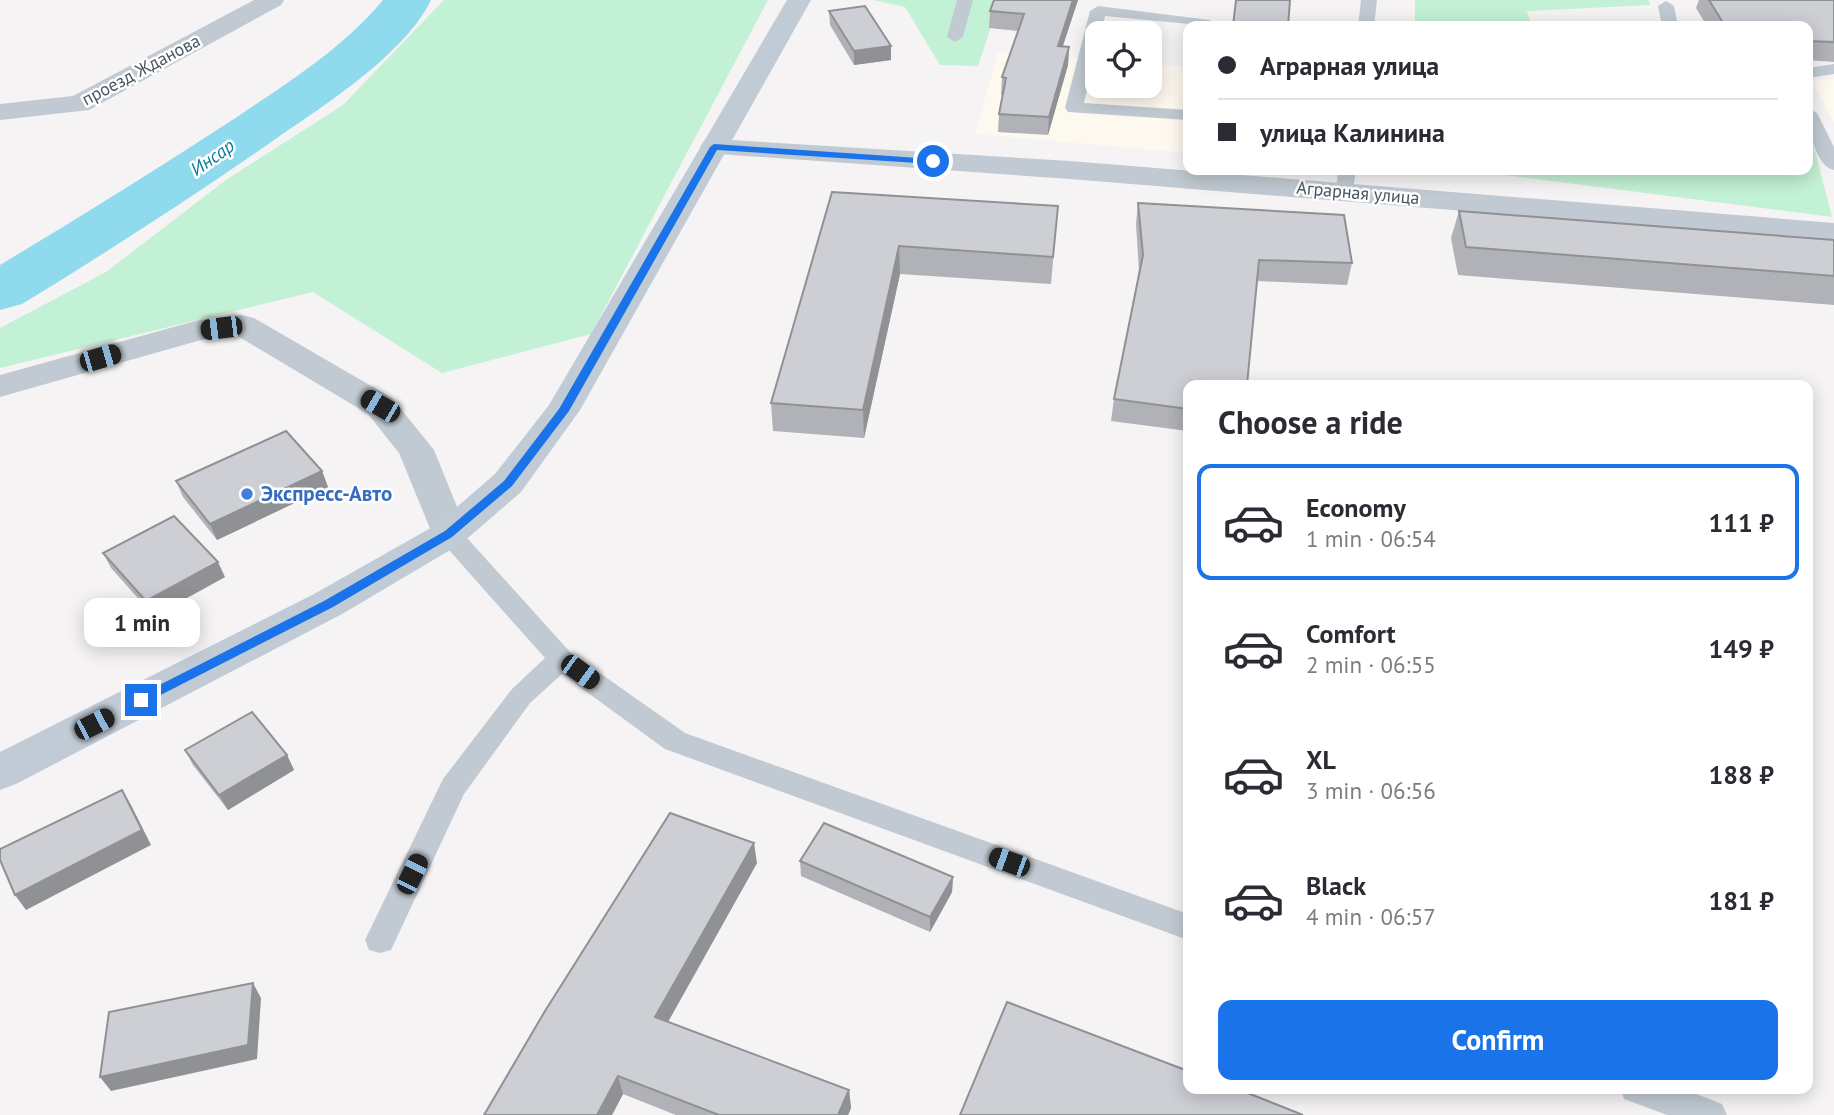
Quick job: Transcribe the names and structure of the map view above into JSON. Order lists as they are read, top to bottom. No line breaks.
{"streets":{"street":["проезд Жданова","Аграрная улица"]},"water":["Инсар"],"places":["Экспресс-Авто"],"page":{"banner":["Аграрная улица","улица Калинина"],"heading":"Choose a ride","list":[{"name":"Economy","note":"1 min · 06:54","value":"111 ₽"},{"name":"Comfort","note":"2 min · 06:55","value":"149 ₽"},{"name":"XL","note":"3 min · 06:56","value":"188 ₽"},{"name":"Black","note":"4 min · 06:57","value":"181 ₽"}],"bubble":"1 min","buttons":"Confirm"}}
